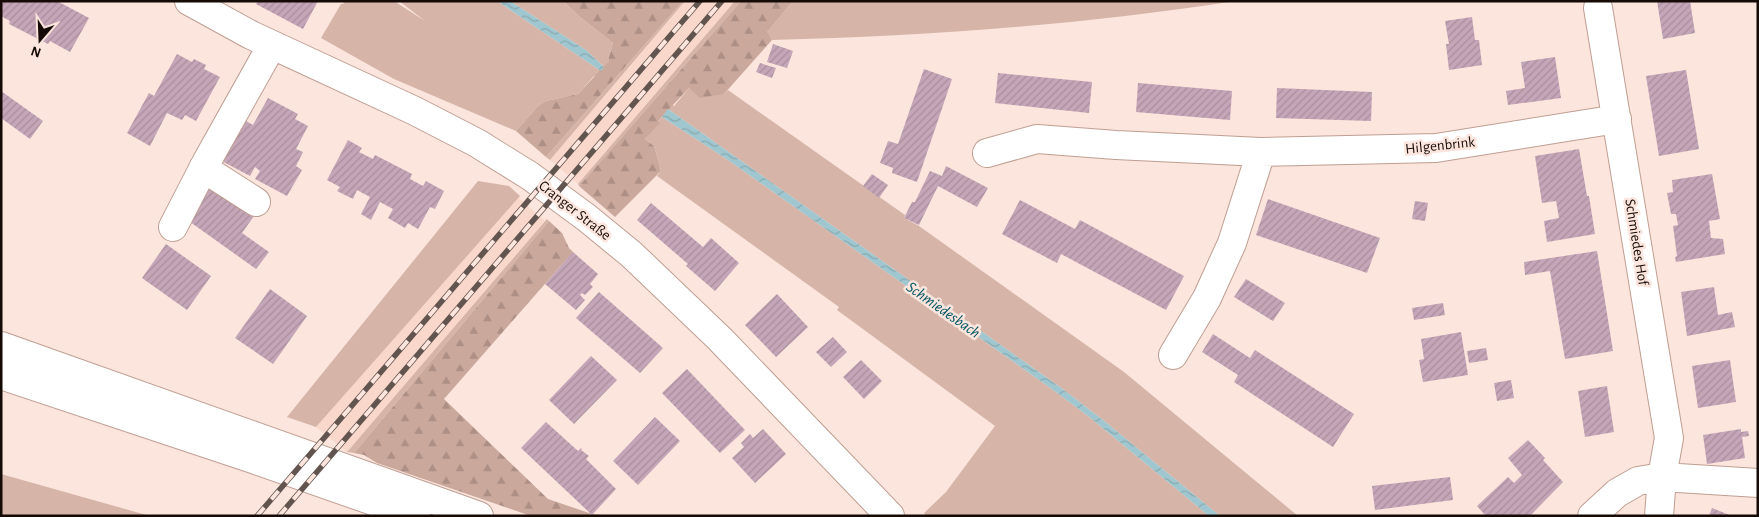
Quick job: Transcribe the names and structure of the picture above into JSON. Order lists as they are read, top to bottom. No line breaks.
{"streets":{"main road":["Hilgenbrink","Cranger Straße","Schmiedes Hof"]},"crossings":[["Hilgenbrink","Schmiedes Hof"]],"water":["Schmiedesbach"],"north":"bottom"}
